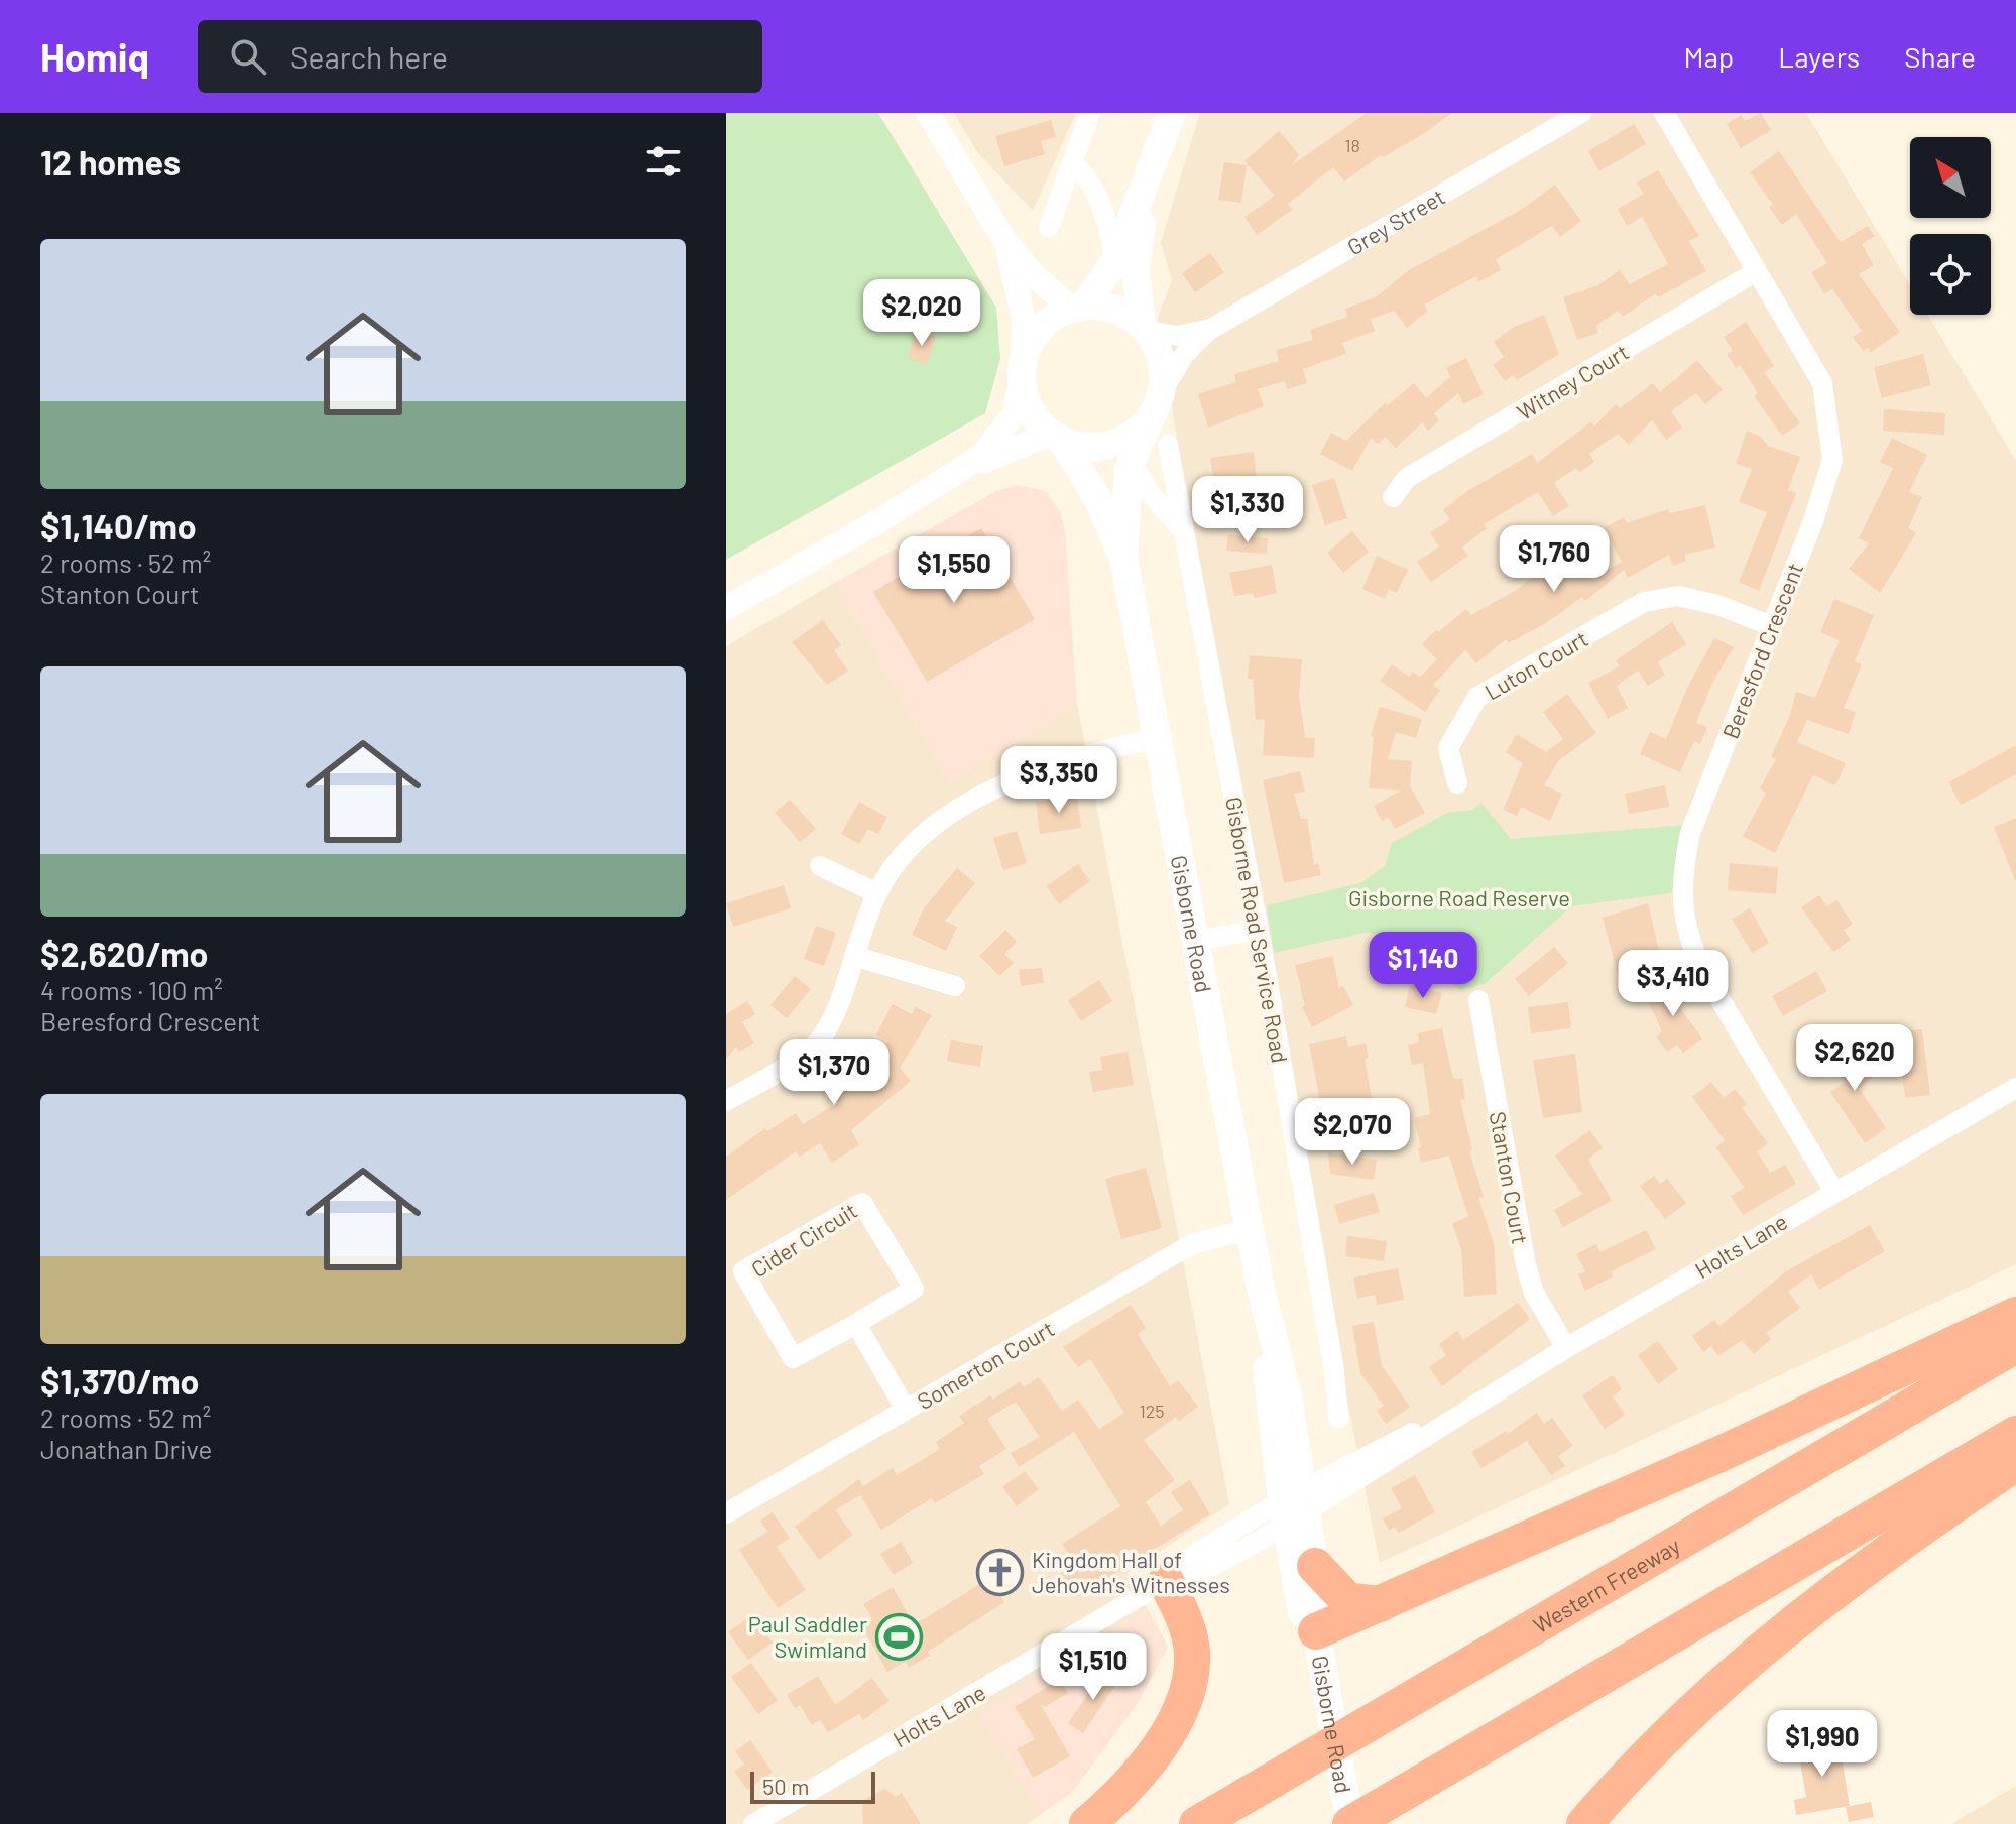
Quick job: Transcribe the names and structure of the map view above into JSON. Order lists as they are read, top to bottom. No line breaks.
{"streets":{"highway":["Western Freeway"],"main road":["Gisborne Road"],"street":["Grey Street","Witney Court","Beresford Crescent","Luton Court","Gisborne Road Service Road","Stanton Court","Cider Circuit","Holts Lane","Somerton Court"]},"crossings":[["Grey Street","Gisborne Road"],["Witney Court","Beresford Crescent"],["Beresford Crescent","Luton Court"],["Beresford Crescent","Holts Lane"],["Gisborne Road","Holts Lane"],["Gisborne Road","Somerton Court"],["Stanton Court","Holts Lane"]],"parks":["Gisborne Road Reserve"],"places":{"church":["Kingdom Hall of Jehovah's Witnesses"],"sports":["Paul Saddler Swimland"]},"house_numbers":["18","125"],"scale_bar":"50 m","north":"top left","page":{"header":"Homiq","search":"Search here","nav":["Map","Layers","Share"],"heading":"12 homes","list":[{"name":"$1,140/mo","note":"2 rooms · 52 m² · Stanton Court"},{"name":"$2,620/mo","note":"4 rooms · 100 m² · Beresford Crescent"},{"name":"$1,370/mo","note":"2 rooms · 52 m² · Jonathan Drive"}],"price":["$2,020","$1,330","$1,760","$1,550","$3,350","$1,140","$3,410","$2,620","$1,370","$2,070","$1,510","$1,990"],"scale":"50 m"}}
